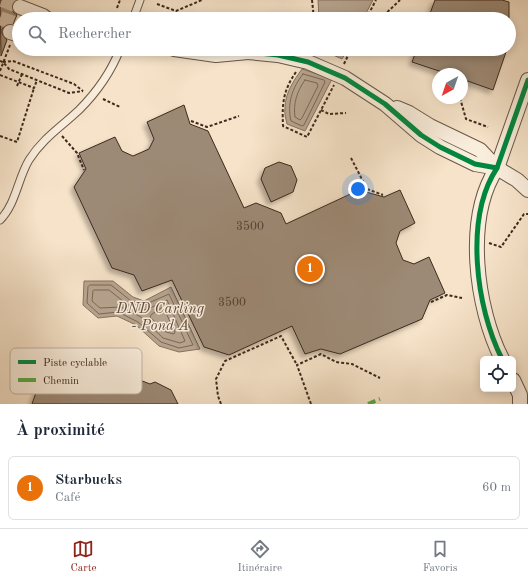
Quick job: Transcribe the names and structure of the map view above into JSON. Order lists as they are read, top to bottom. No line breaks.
{"water":["DND Carling - Pond A"],"house_numbers":["3500","3500"],"legend":["Piste cyclable","Chemin"],"north":"bottom left","page":{"search":"Rechercher","pins":"1","heading":"À proximité","list":[{"mark":"1","name":"Starbucks","note":"Café","value":"60 m"}],"nav":["Carte","Itinéraire","Favoris"]}}
